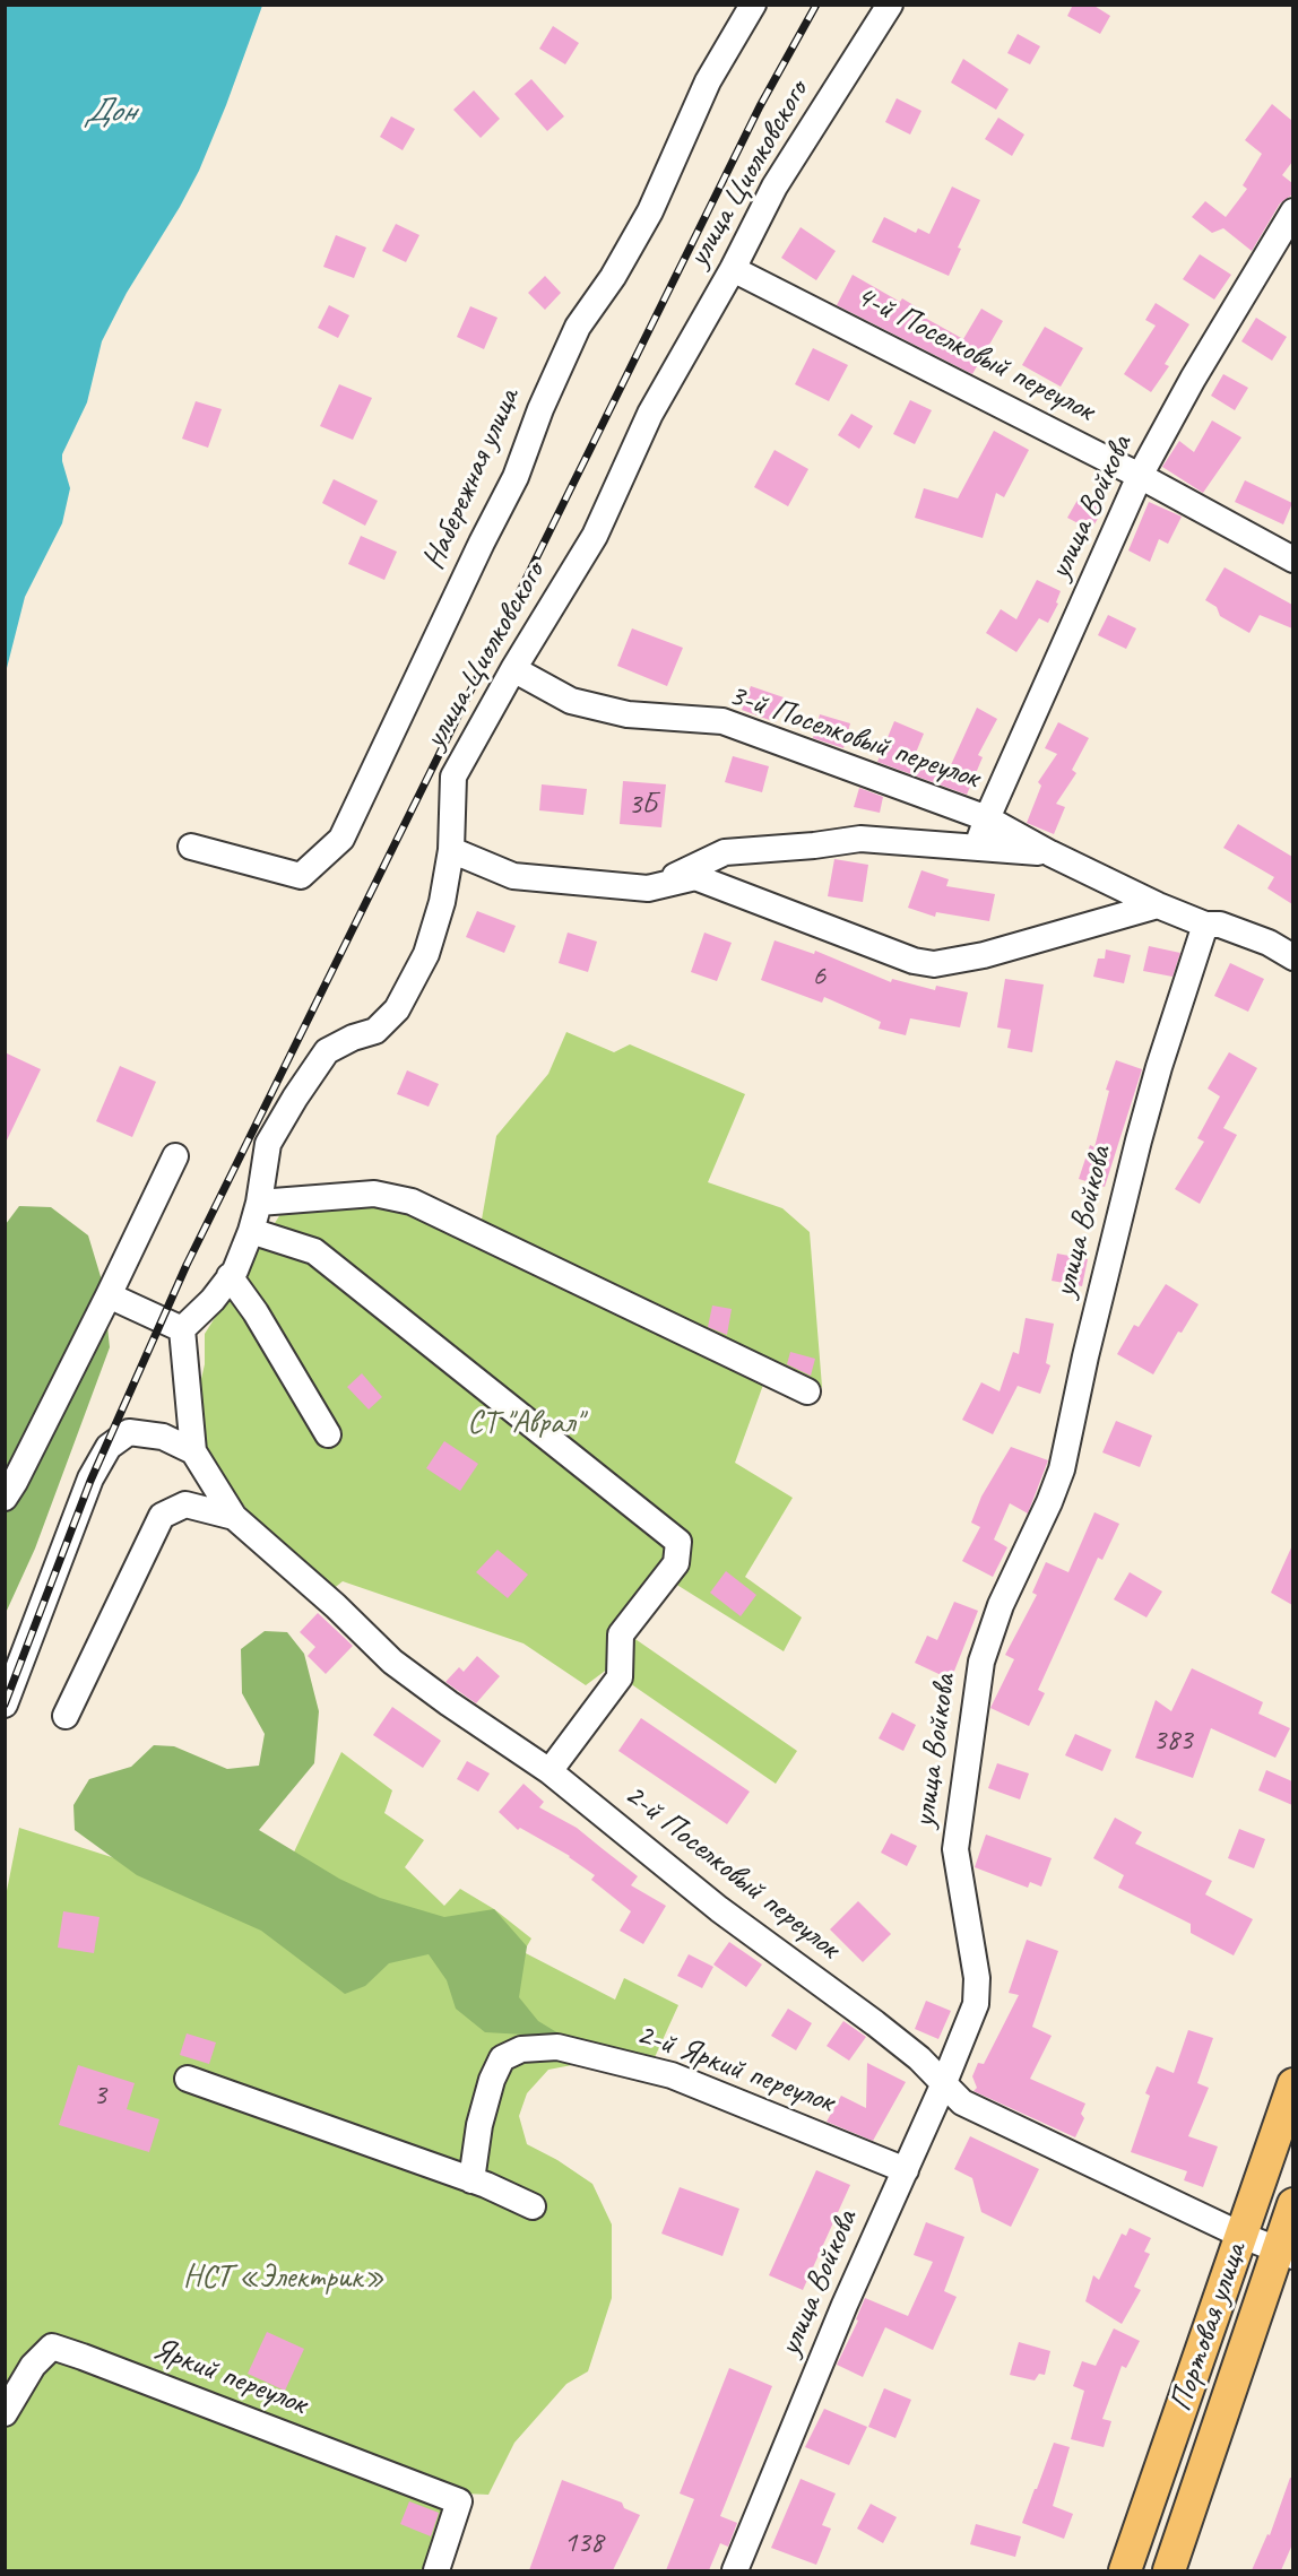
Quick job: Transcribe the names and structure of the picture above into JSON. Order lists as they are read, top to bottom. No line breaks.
{"streets":{"main road":["Портовая улица"],"street":["улица Циолковского","4-й Поселковый переулок","Набережная улица","улица Войкова","3-й Поселковый переулок","2-й Поселковый переулок","2-й Яркий переулок","Яркий переулок"]},"crossings":[["улица Циолковского","4-й Поселковый переулок"],["улица Циолковского","3-й Поселковый переулок"],["4-й Поселковый переулок","улица Войкова"],["улица Войкова","3-й Поселковый переулок"],["улица Войкова","2-й Поселковый переулок"],["улица Войкова","2-й Яркий переулок"],["2-й Поселковый переулок","Портовая улица"]],"water":["Дон"],"parks":["СТ \"Аврал\"","НСТ «Электрик»"],"house_numbers":["3Б","6","383","3","138"]}
